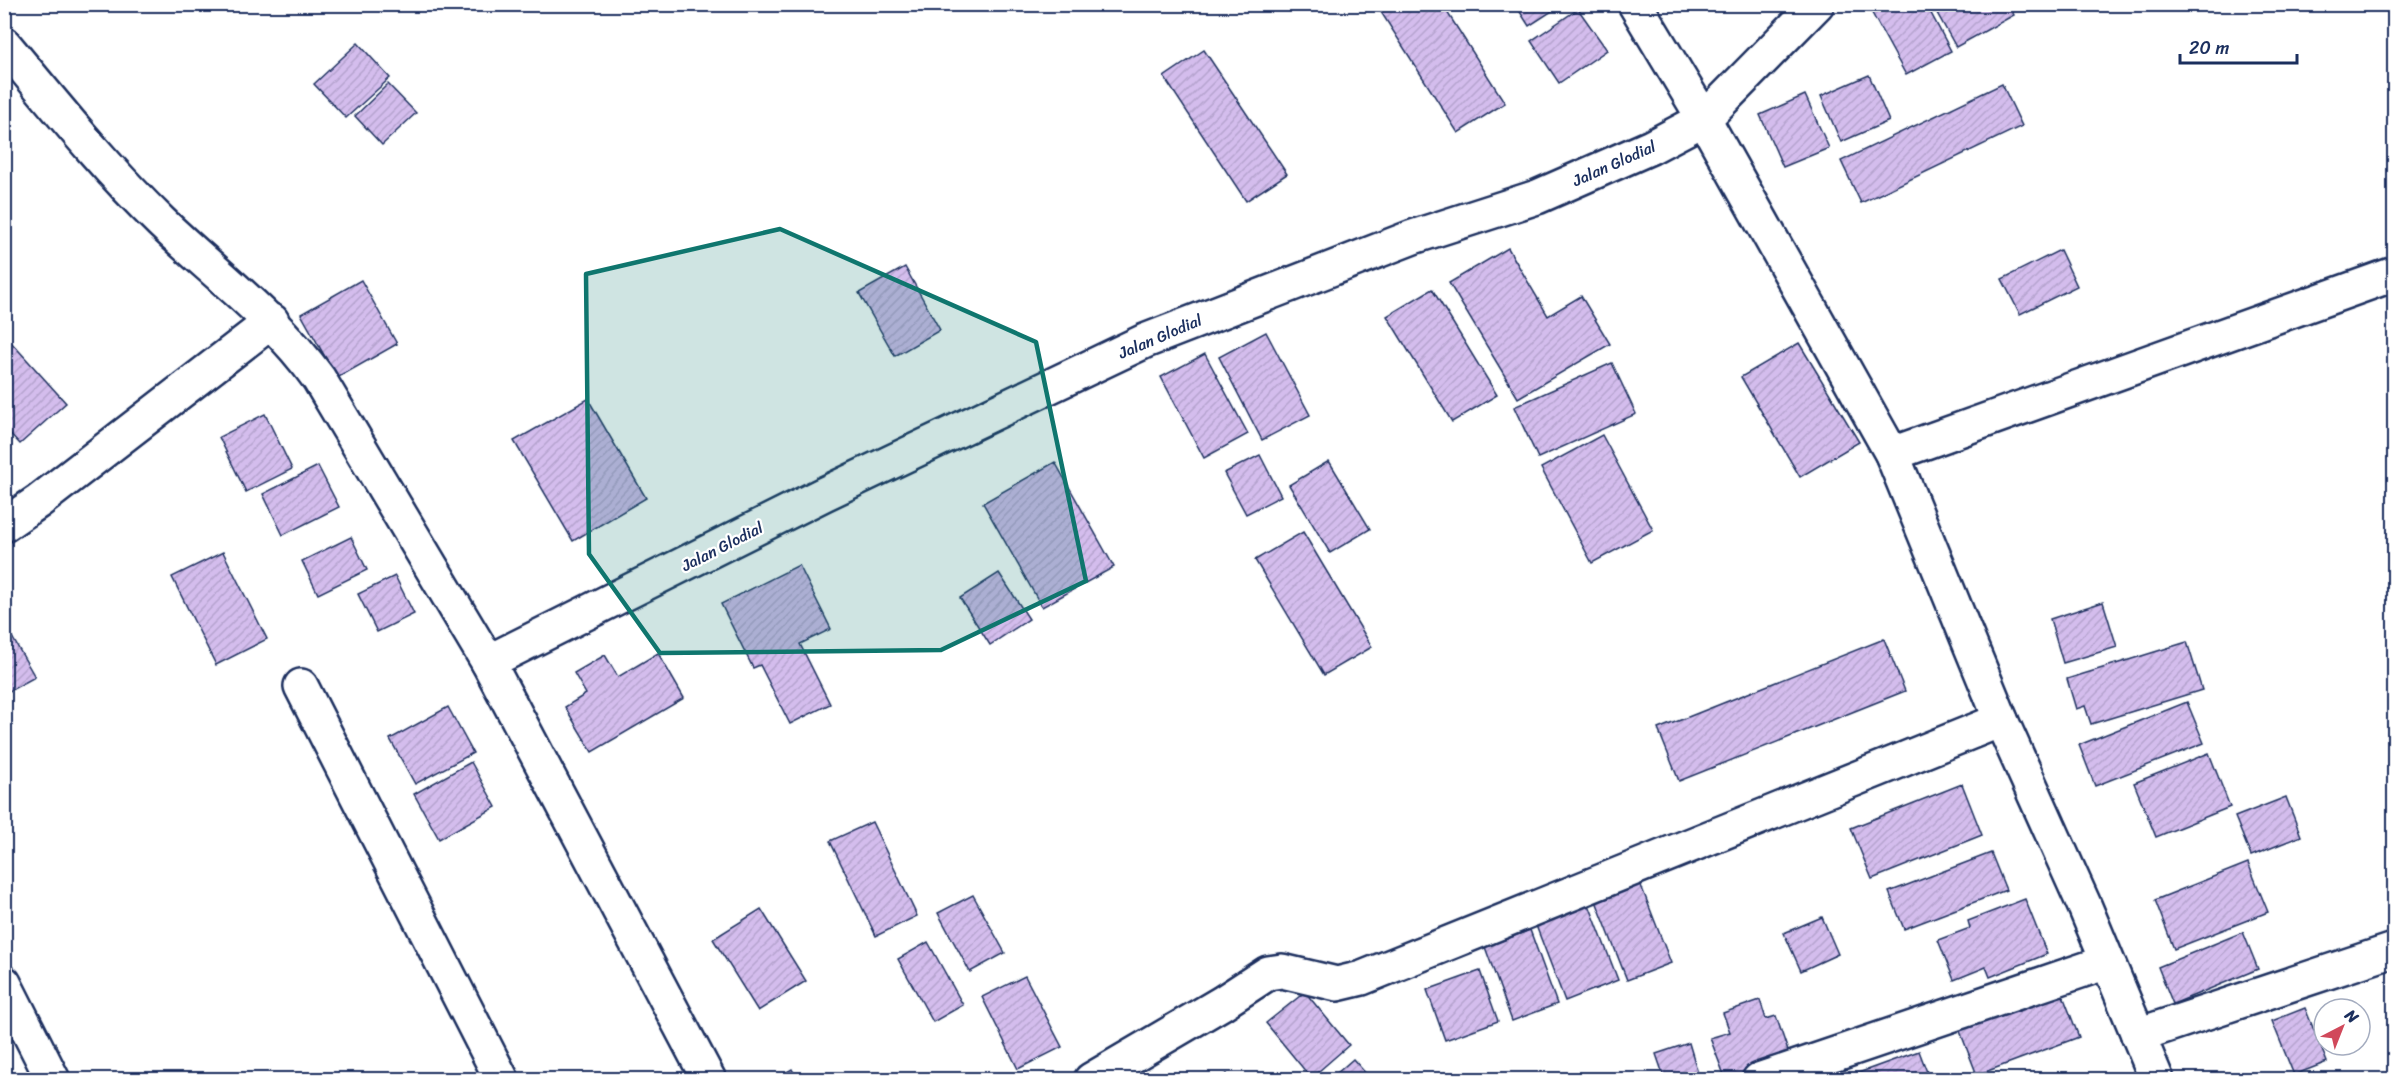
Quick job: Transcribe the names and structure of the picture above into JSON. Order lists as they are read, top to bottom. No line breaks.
{"streets":{"street":["Jalan Glodial"]},"scale_bar":"20 m","north":"top right"}
